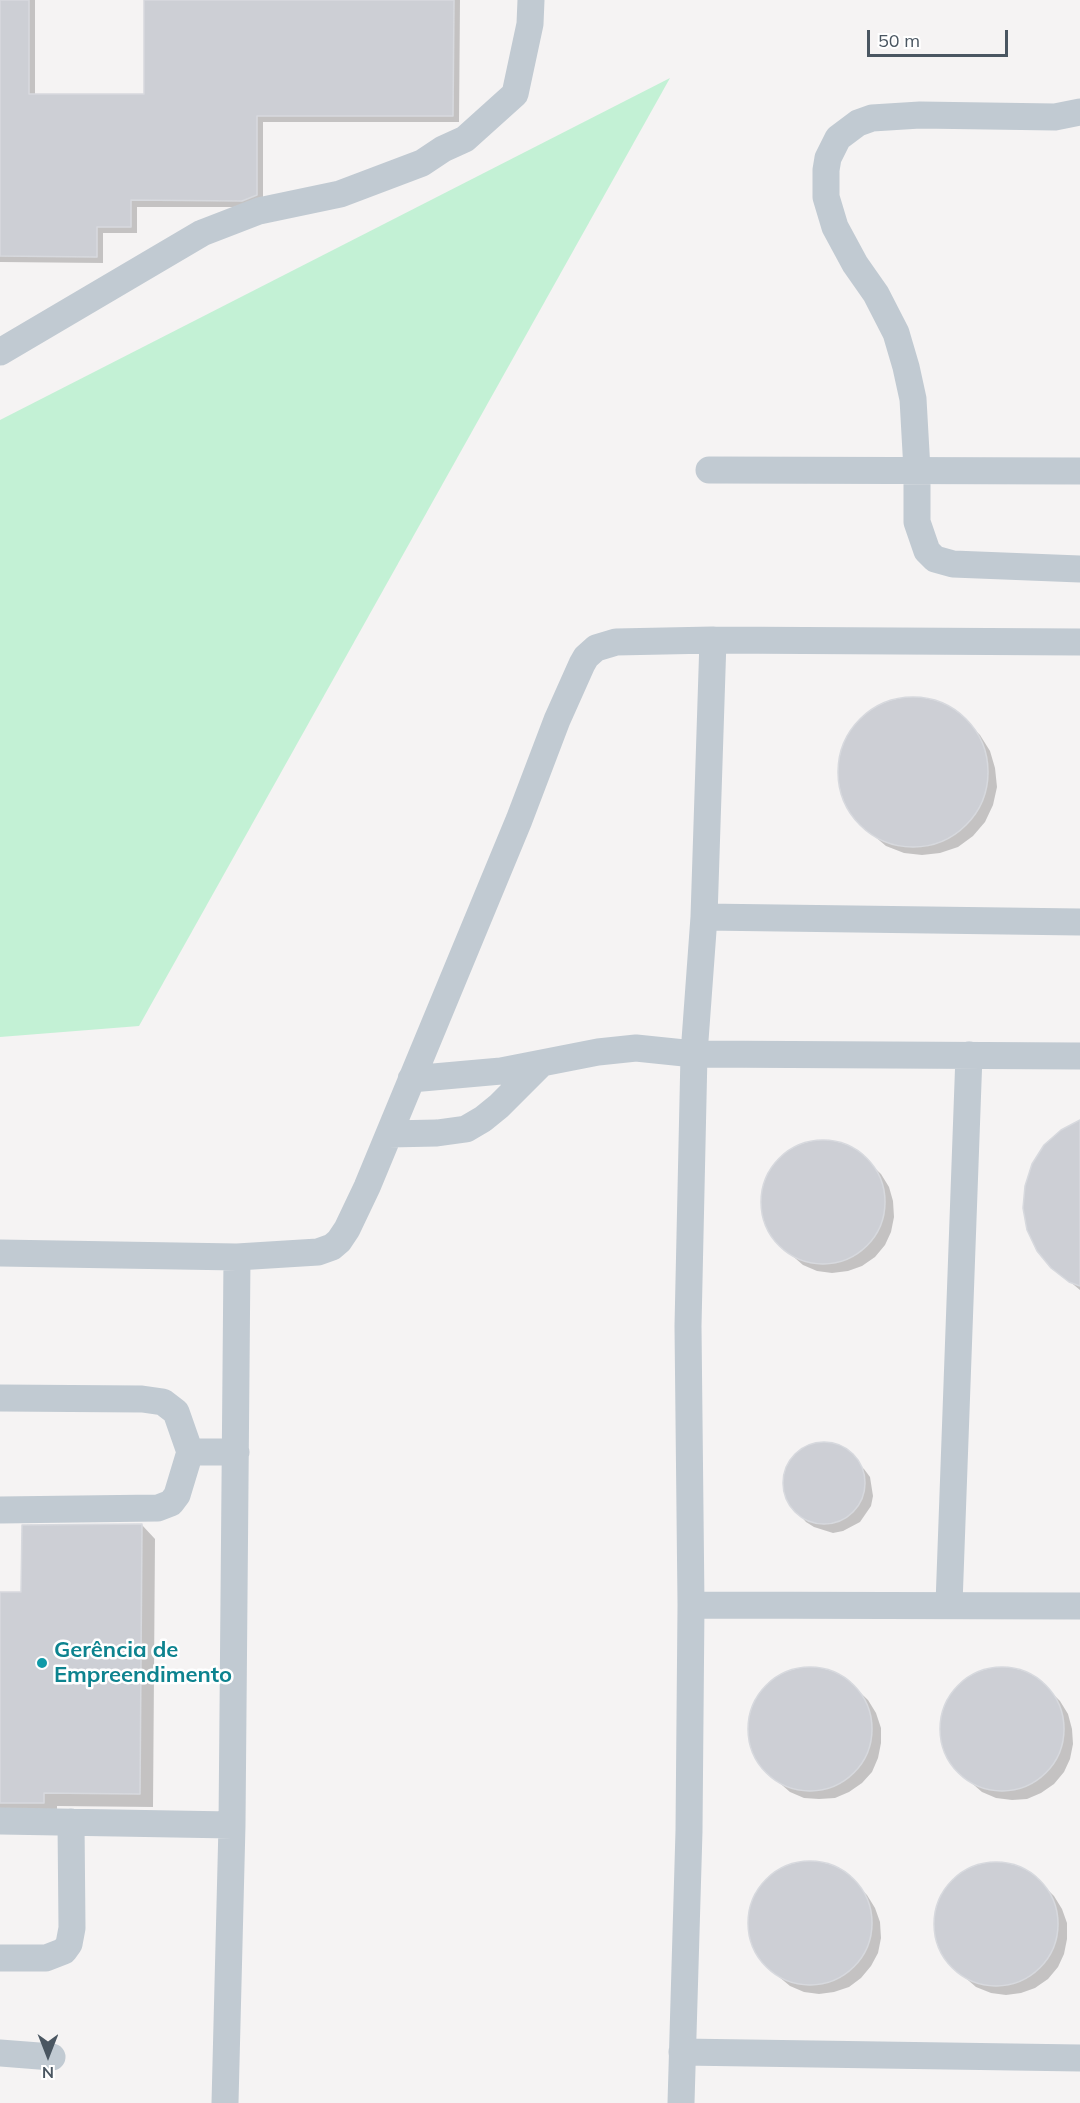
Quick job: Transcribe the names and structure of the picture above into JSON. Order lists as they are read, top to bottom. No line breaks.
{"places":["Gerência de Empreendimento"],"scale_bar":"50 m","north":"bottom"}
